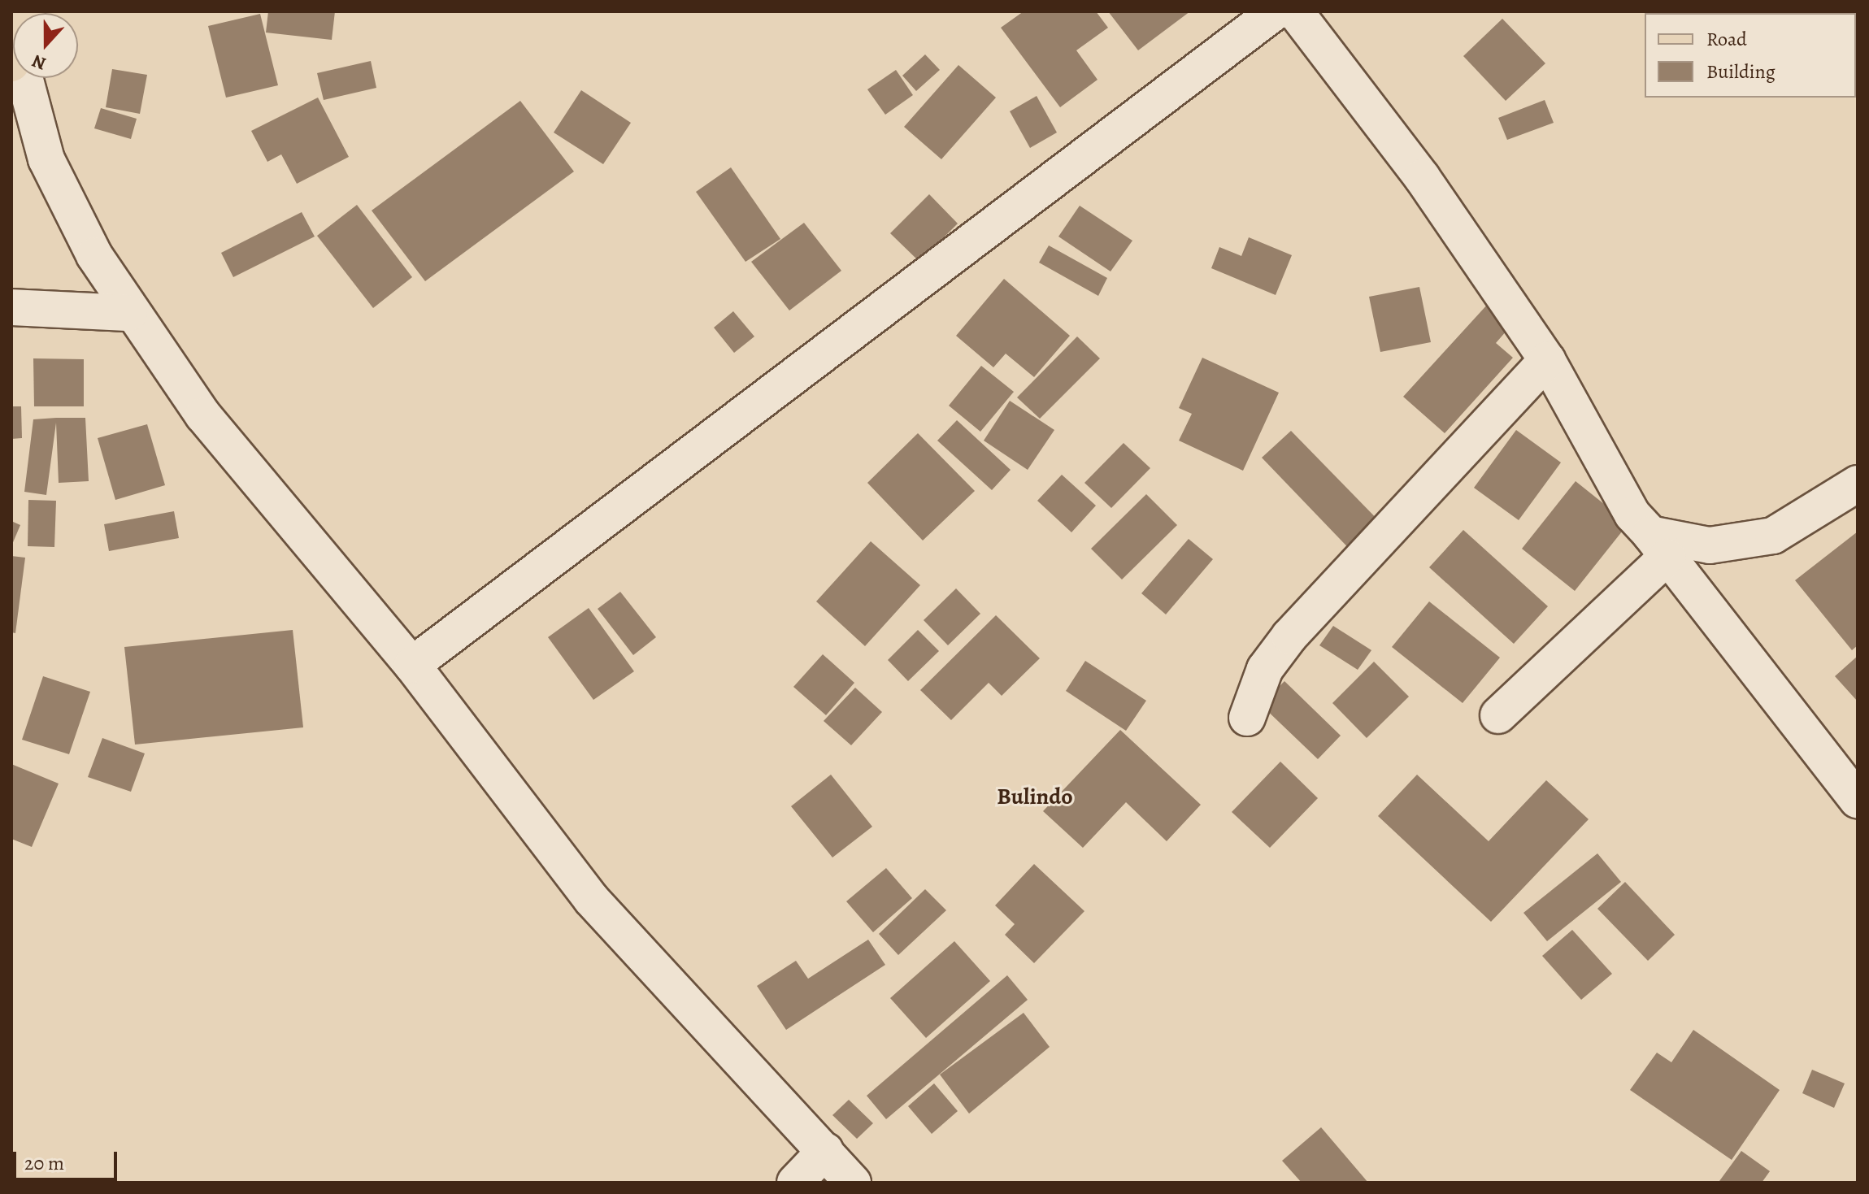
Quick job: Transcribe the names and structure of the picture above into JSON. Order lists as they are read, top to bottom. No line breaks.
{"districts":["Bulindo"],"legend":["Road","Building"],"scale_bar":"20 m","north":"bottom"}
